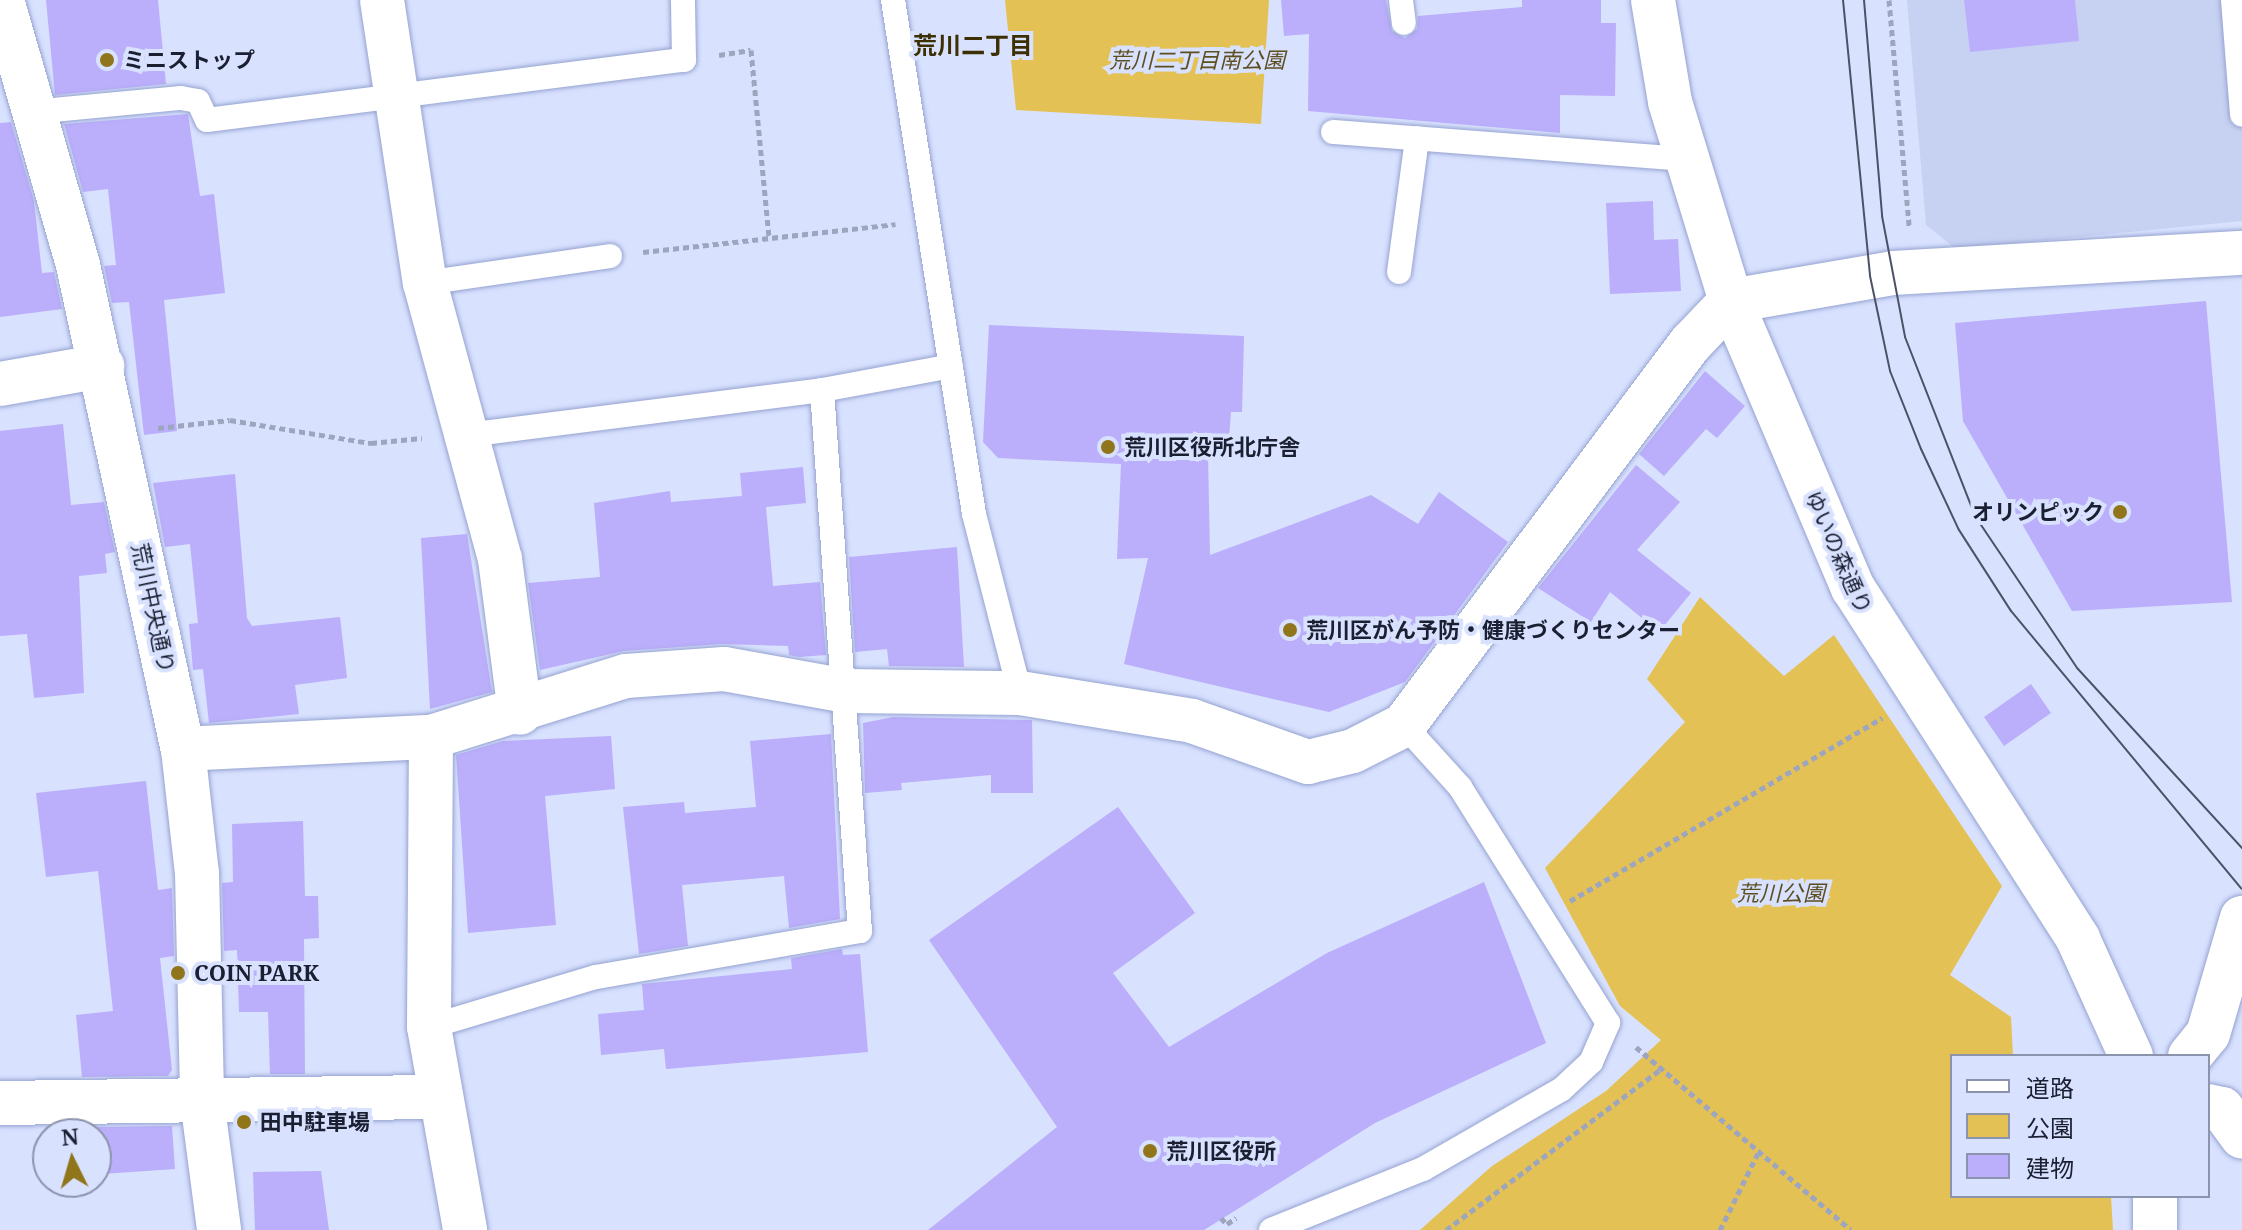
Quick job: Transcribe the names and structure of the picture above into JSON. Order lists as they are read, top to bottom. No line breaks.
{"streets":{"street":["ゆいの森通り","荒川中央通り"]},"districts":["荒川二丁目"],"parks":["荒川二丁目南公園","荒川公園"],"places":["ミニストップ","荒川区役所北庁舎","オリンピック","荒川区がん予防・健康づくりセンター","COIN PARK","田中駐車場","荒川区役所"],"legend":["道路","公園","建物"],"north":"top"}
